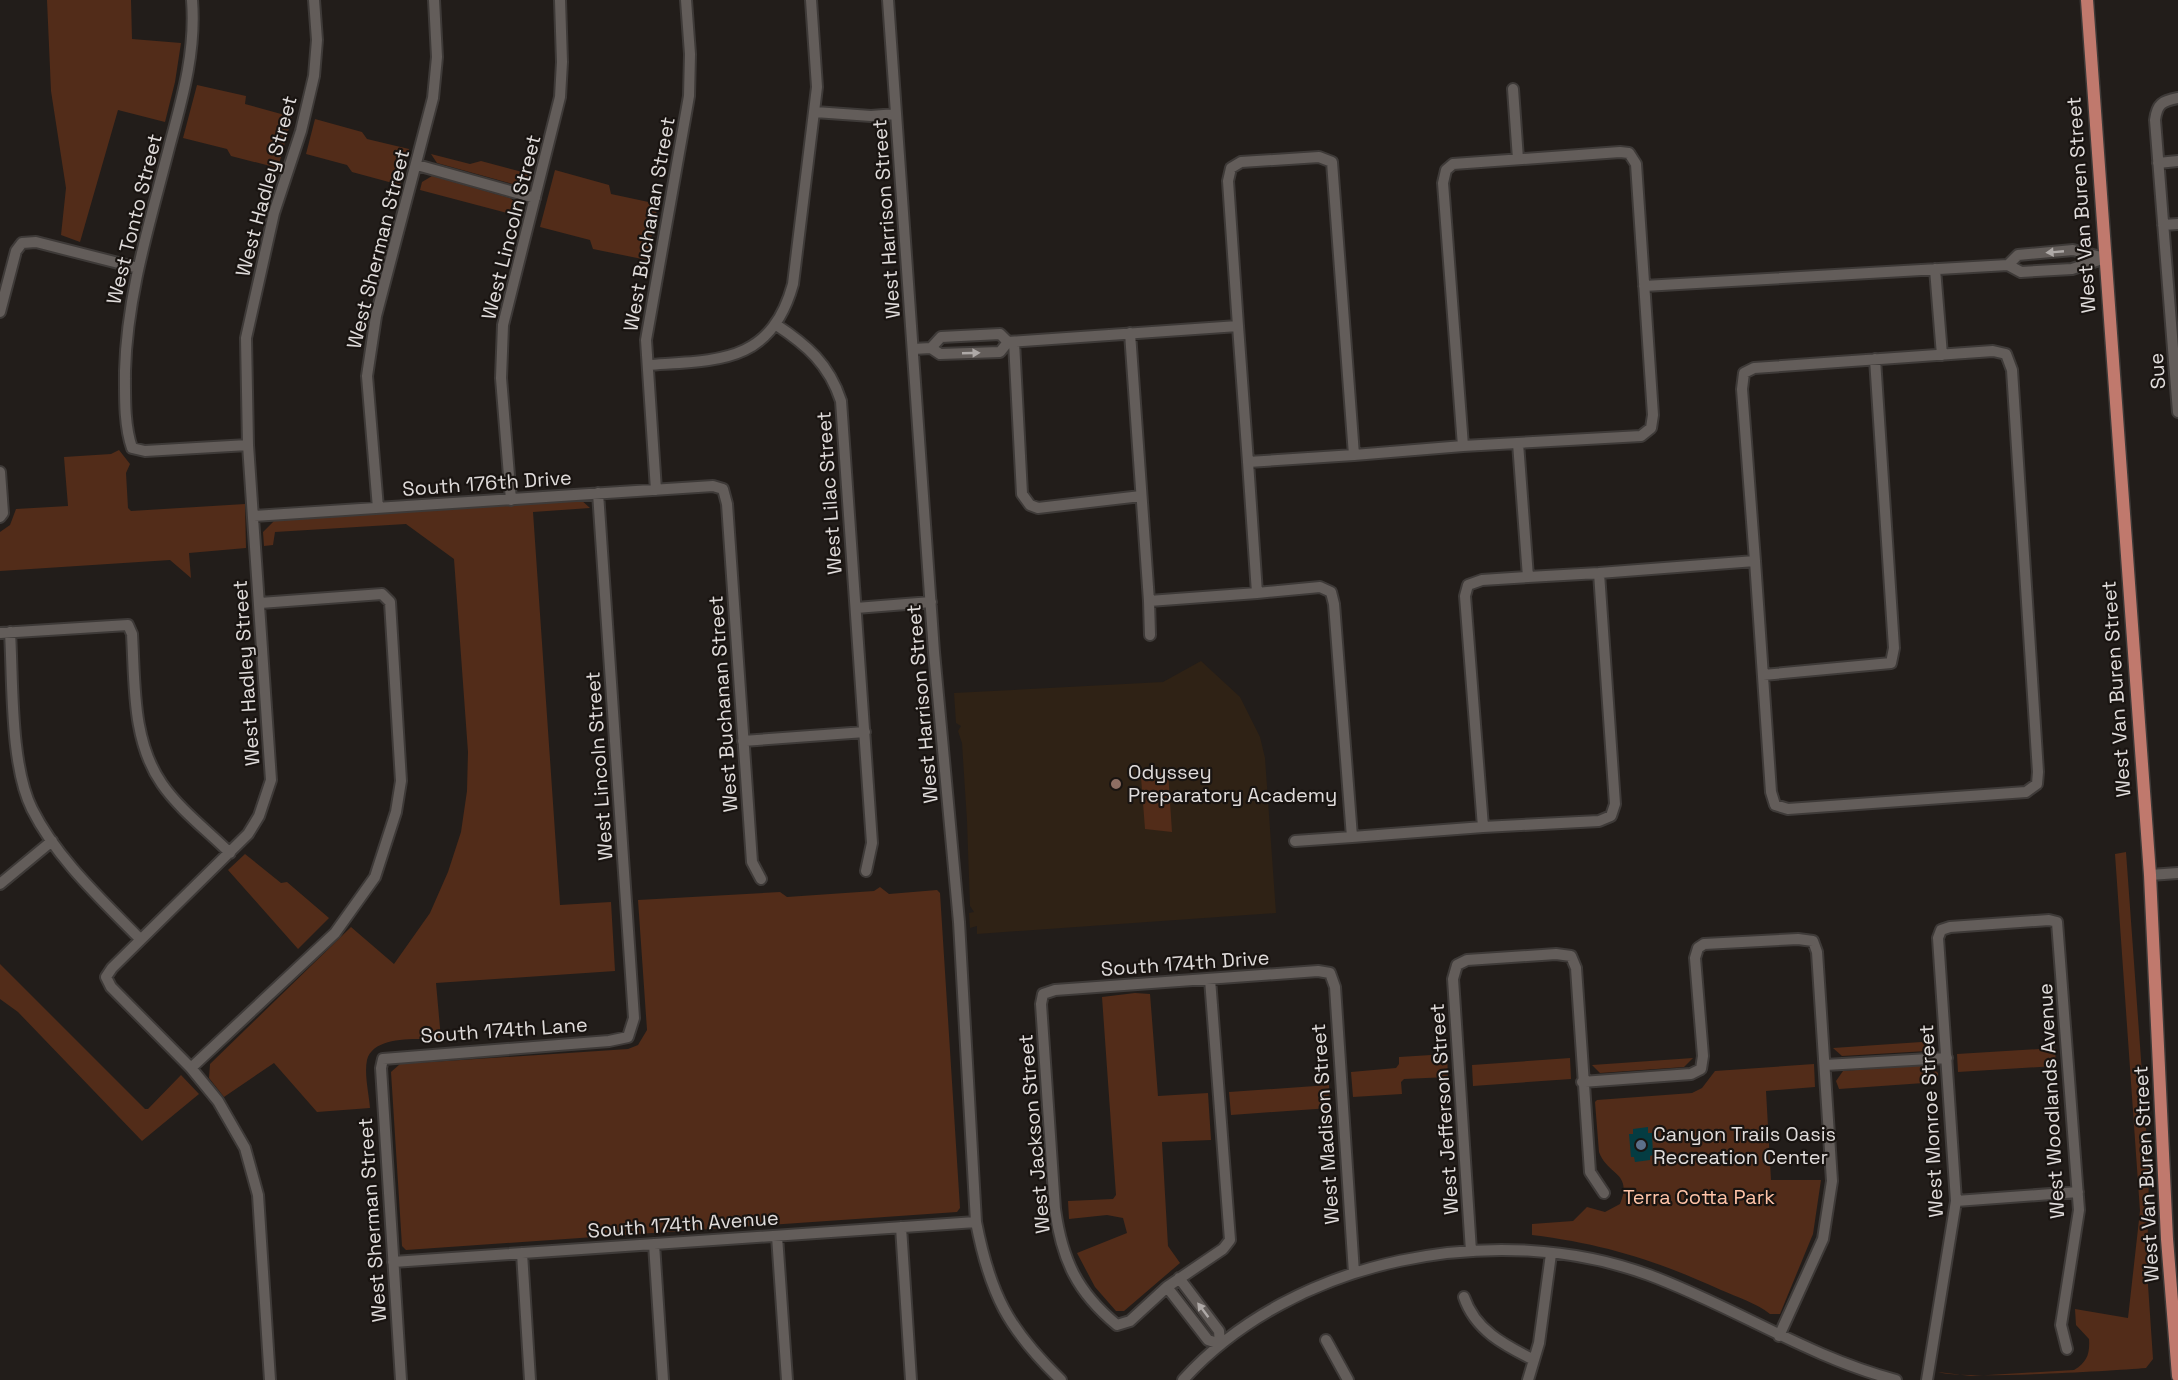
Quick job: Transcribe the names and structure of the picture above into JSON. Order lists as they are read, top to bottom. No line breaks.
{"streets":{"main road":["West Van Buren Street"],"street":["West Hadley Street","West Tonto Street","West Harrison Street","West Buchanan Street","West Lincoln Street","West Sherman Street","Sue","South 176th Drive","West Lilac Street","South 174th Drive","South 174th Lane","West Woodlands Avenue","West Jefferson Street","West Monroe Street","West Madison Street","West Jackson Street","South 174th Avenue"]},"crossings":[["West Hadley Street","West Tonto Street"],["West Hadley Street","South 176th Drive"],["West Harrison Street","South 174th Avenue"],["West Buchanan Street","South 176th Drive"],["West Lincoln Street","South 176th Drive"],["West Lincoln Street","South 174th Lane"],["West Sherman Street","South 176th Drive"],["West Sherman Street","South 174th Lane"],["West Sherman Street","South 174th Avenue"],["South 174th Drive","West Madison Street"],["South 174th Drive","West Jackson Street"],["West Woodlands Avenue","West Monroe Street"]],"parks":["Terra Cotta Park"],"places":["Odyssey Preparatory Academy","Canyon Trails Oasis Recreation Center"]}
